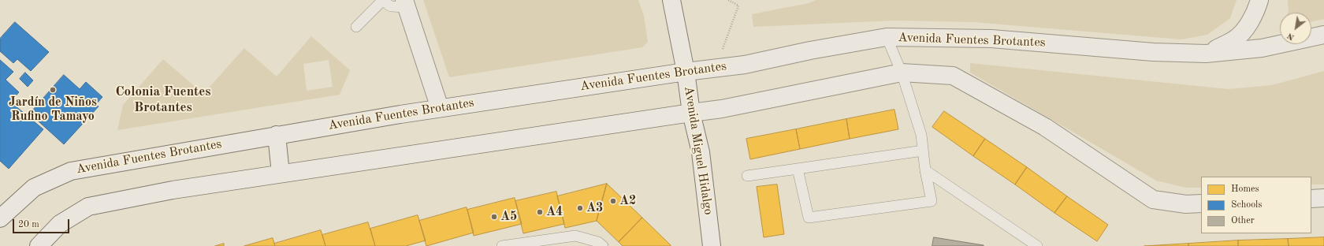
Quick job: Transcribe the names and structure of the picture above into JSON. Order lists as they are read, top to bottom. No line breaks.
{"streets":{"street":["Avenida Fuentes Brotantes","Avenida Miguel Hidalgo"]},"crossings":[["Avenida Fuentes Brotantes","Avenida Miguel Hidalgo"]],"districts":["Colonia Fuentes Brotantes"],"places":["Jardín de Niños Rufino Tamayo","A2","A3","A4","A5"],"legend":["Homes","Schools","Other"],"scale_bar":"20 m","north":"bottom left"}
